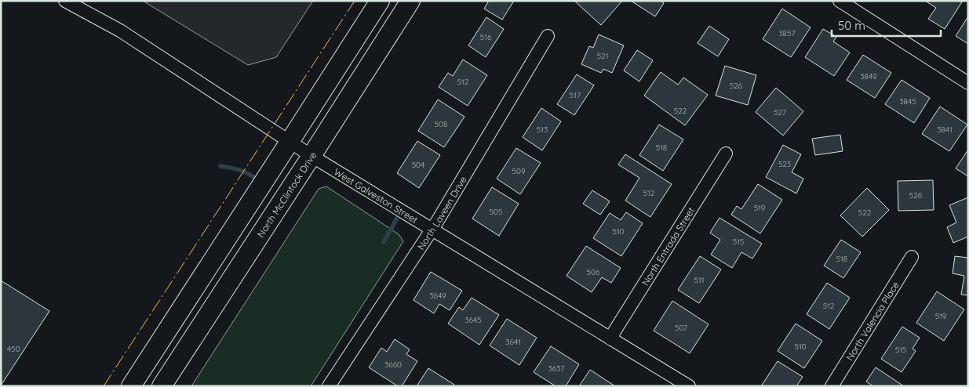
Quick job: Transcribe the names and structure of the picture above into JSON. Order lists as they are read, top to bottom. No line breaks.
{"streets":{"main road":["North McClintock Drive"],"street":["West Galveston Street","North Laveen Drive","North Entrada Street","North Valencia Place"]},"crossings":[["North McClintock Drive","West Galveston Street"],["West Galveston Street","North Laveen Drive"],["West Galveston Street","North Entrada Street"]],"house_numbers":["3857","516","521","3849","512","526","517","3845","522","527","508","513","3841","518","523","504","509","512","526","519","505","522","510","515","518","506","511","3649","512","519","3645","507","3641","510","450","515","3660","3637"],"scale_bar":"50 m"}
